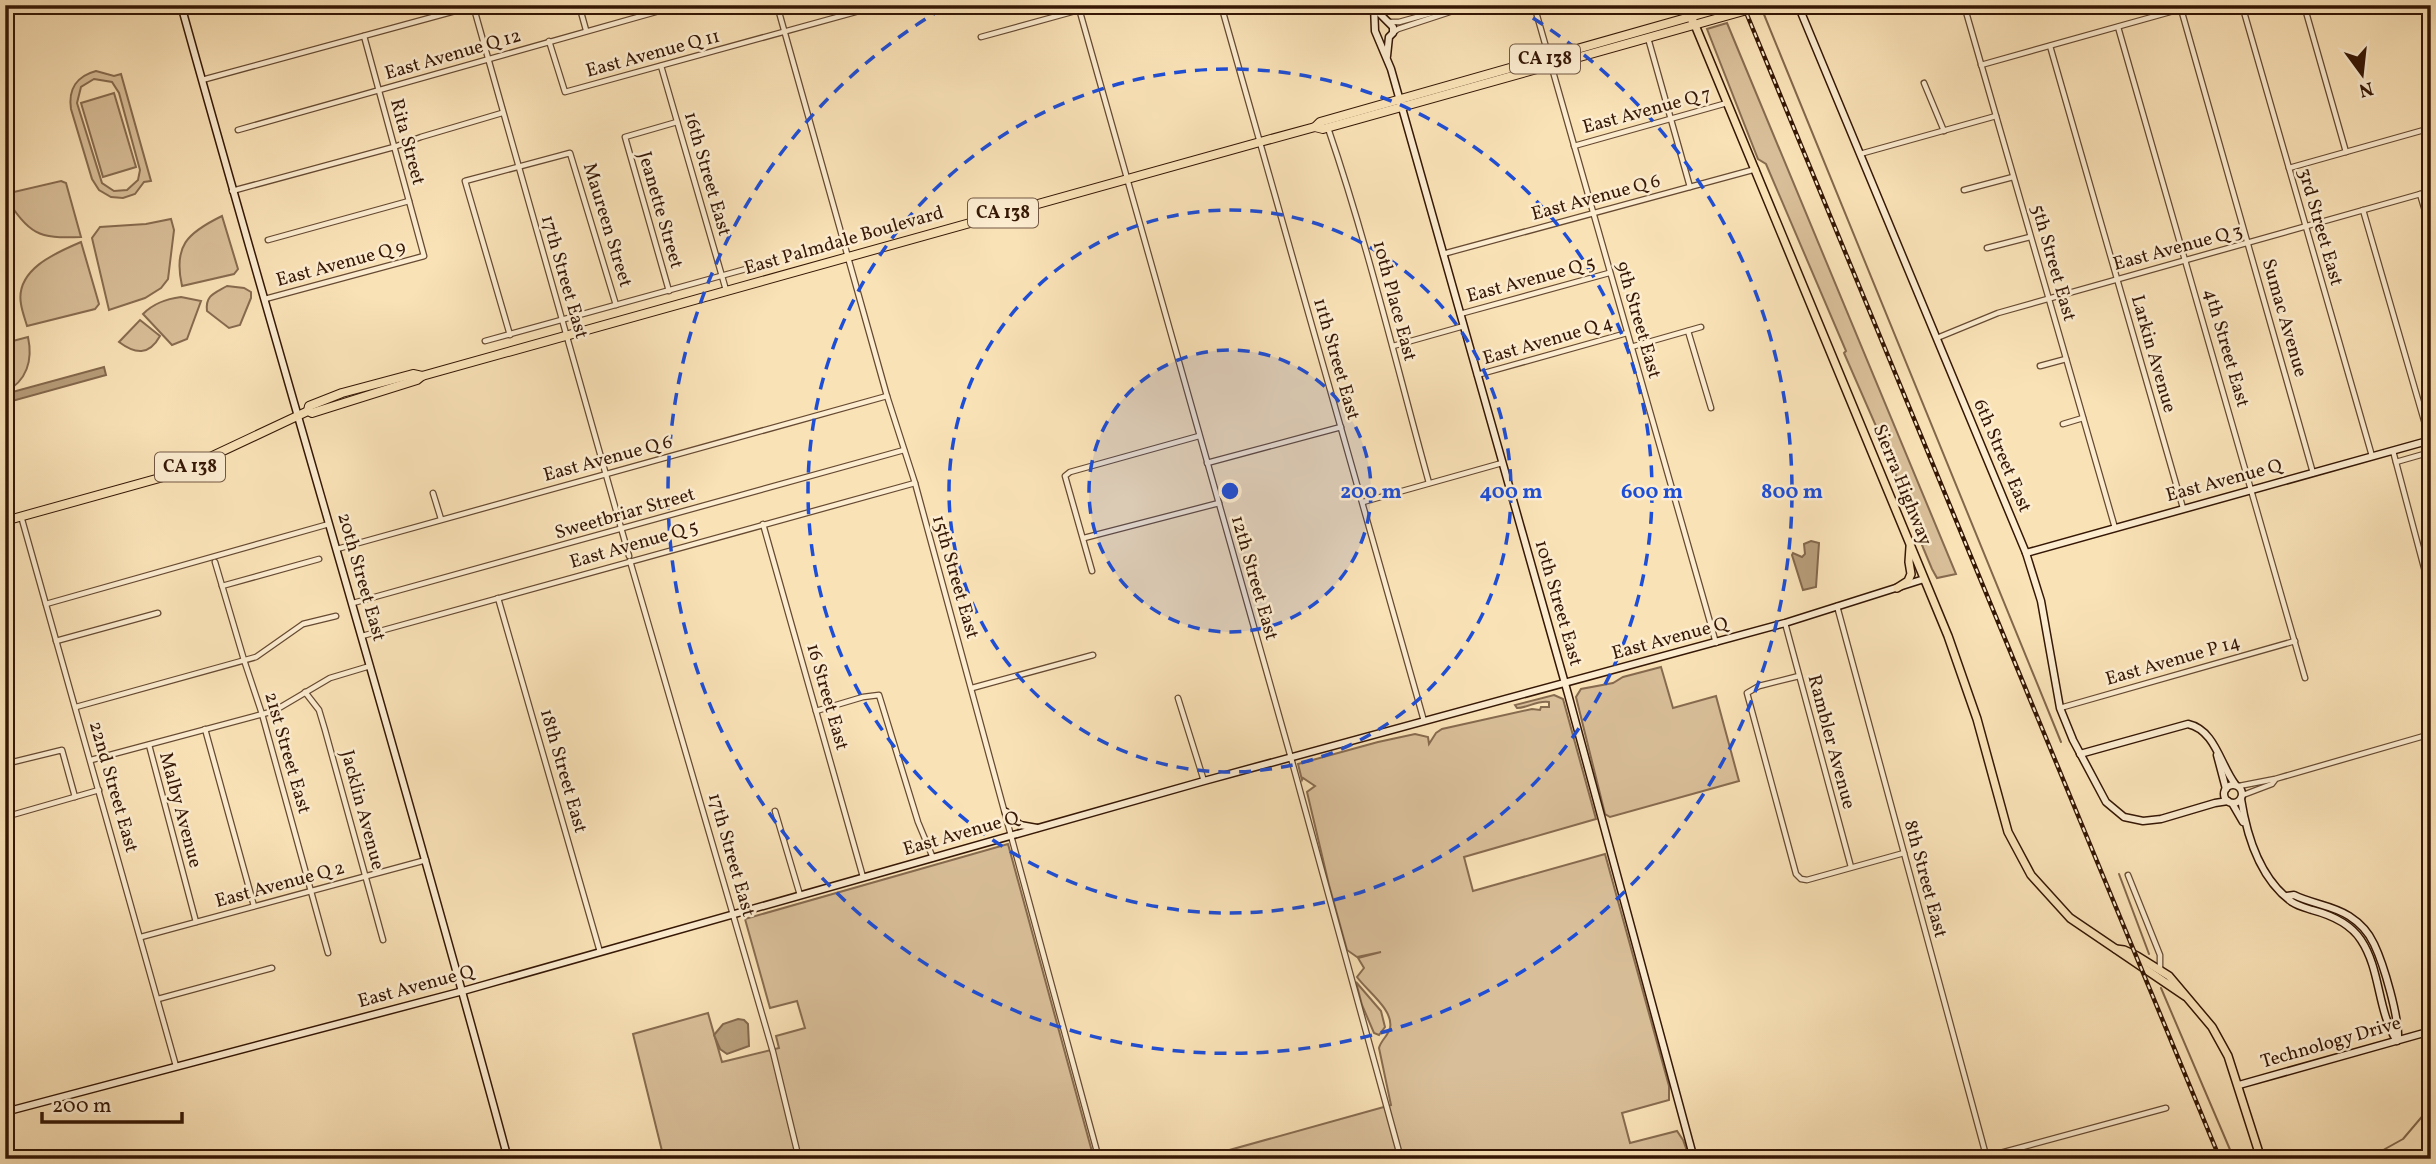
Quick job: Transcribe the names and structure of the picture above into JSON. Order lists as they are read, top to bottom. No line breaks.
{"streets":{"highway":["CA 138","East Palmdale Boulevard","Sierra Highway"],"main road":["6th Street East","East Avenue Q","20th Street East","10th Street East","Technology Drive"],"street":["East Avenue Q 11","East Avenue Q 12","East Avenue Q 7","Rita Street","16th Street East","East Avenue Q 6","Jeanette Street","Maureen Street","3rd Street East","East Avenue Q 3","5th Street East","East Avenue Q 9","17th Street East","East Avenue Q 5","10th Place East","Sumac Avenue","9th Street East","East Avenue Q 4","4th Street East","Larkin Avenue","11th Street East","Sweetbriar Street","15th Street East","12th Street East","East Avenue P 14","16 Street East","Rambler Avenue","21st Street East","18th Street East","22nd Street East","Malby Avenue","Jacklin Avenue","8th Street East","East Avenue Q 2"]},"crossings":[["East Avenue Q 11","East Avenue Q 12"],["East Avenue Q 11","16th Street East"],["East Avenue Q 11","15th Street East"],["East Avenue Q 12","Rita Street"],["East Avenue Q 12","17th Street East"],["East Avenue Q 7","9th Street East"],["East Avenue Q 7","Sierra Highway"],["Rita Street","East Avenue Q 9"],["16th Street East","Jeanette Street"],["16th Street East","East Palmdale Boulevard"],["East Avenue Q 6","17th Street East"],["East Avenue Q 6","9th Street East"],["East Avenue Q 6","Sierra Highway"],["East Avenue Q 6","20th Street East"],["East Avenue Q 6","15th Street East"],["East Avenue Q 6","10th Street East"],["Jeanette Street","East Palmdale Boulevard"],["Maureen Street","East Palmdale Boulevard"],["Maureen Street","17th Street East"],["3rd Street East","East Avenue Q 3"],["3rd Street East","East Avenue Q"],["East Palmdale Boulevard","17th Street East"],["East Palmdale Boulevard","10th Place East"],["East Palmdale Boulevard","9th Street East"],["East Palmdale Boulevard","11th Street East"],["East Palmdale Boulevard","Sierra Highway"],["East Palmdale Boulevard","20th Street East"],["East Palmdale Boulevard","15th Street East"],["East Palmdale Boulevard","12th Street East"],["East Palmdale Boulevard","10th Street East"],["East Palmdale Boulevard","22nd Street East"],["East Avenue Q 3","5th Street East"],["East Avenue Q 3","Sumac Avenue"],["East Avenue Q 3","4th Street East"],["East Avenue Q 3","Larkin Avenue"],["East Avenue Q 3","6th Street East"],["5th Street East","East Avenue Q"],["East Avenue Q 9","20th Street East"],["17th Street East","East Avenue Q 5"],["17th Street East","East Avenue Q"],["17th Street East","Sweetbriar Street"],["East Avenue Q 5","10th Place East"],["East Avenue Q 5","9th Street East"],["East Avenue Q 5","20th Street East"],["East Avenue Q 5","15th Street East"],["East Avenue Q 5","10th Street East"],["East Avenue Q 5","16 Street East"],["East Avenue Q 5","18th Street East"],["Sumac Avenue","East Avenue Q"],["9th Street East","East Avenue Q 4"],["9th Street East","East Avenue Q"],["East Avenue Q 4","10th Street East"],["4th Street East","East Avenue Q"],["4th Street East","East Avenue P 14"],["Larkin Avenue","East Avenue Q"],["11th Street East","East Avenue Q"],["6th Street East","East Avenue Q"],["6th Street East","East Avenue P 14"],["East Avenue Q","Sierra Highway"],["East Avenue Q","20th Street East"],["East Avenue Q","15th Street East"],["East Avenue Q","12th Street East"],["East Avenue Q","10th Street East"],["East Avenue Q","16 Street East"],["East Avenue Q","Rambler Avenue"],["East Avenue Q","18th Street East"],["East Avenue Q","22nd Street East"],["East Avenue Q","8th Street East"],["Sierra Highway","Technology Drive"],["Sweetbriar Street","20th Street East"],["Sweetbriar Street","15th Street East"],["20th Street East","East Avenue Q 2"],["21st Street East","East Avenue Q 2"],["22nd Street East","East Avenue Q 2"],["Malby Avenue","East Avenue Q 2"],["Jacklin Avenue","East Avenue Q 2"]],"scale_bar":"200 m","north":"bottom","rings":["200 m","400 m","600 m","800 m"]}
